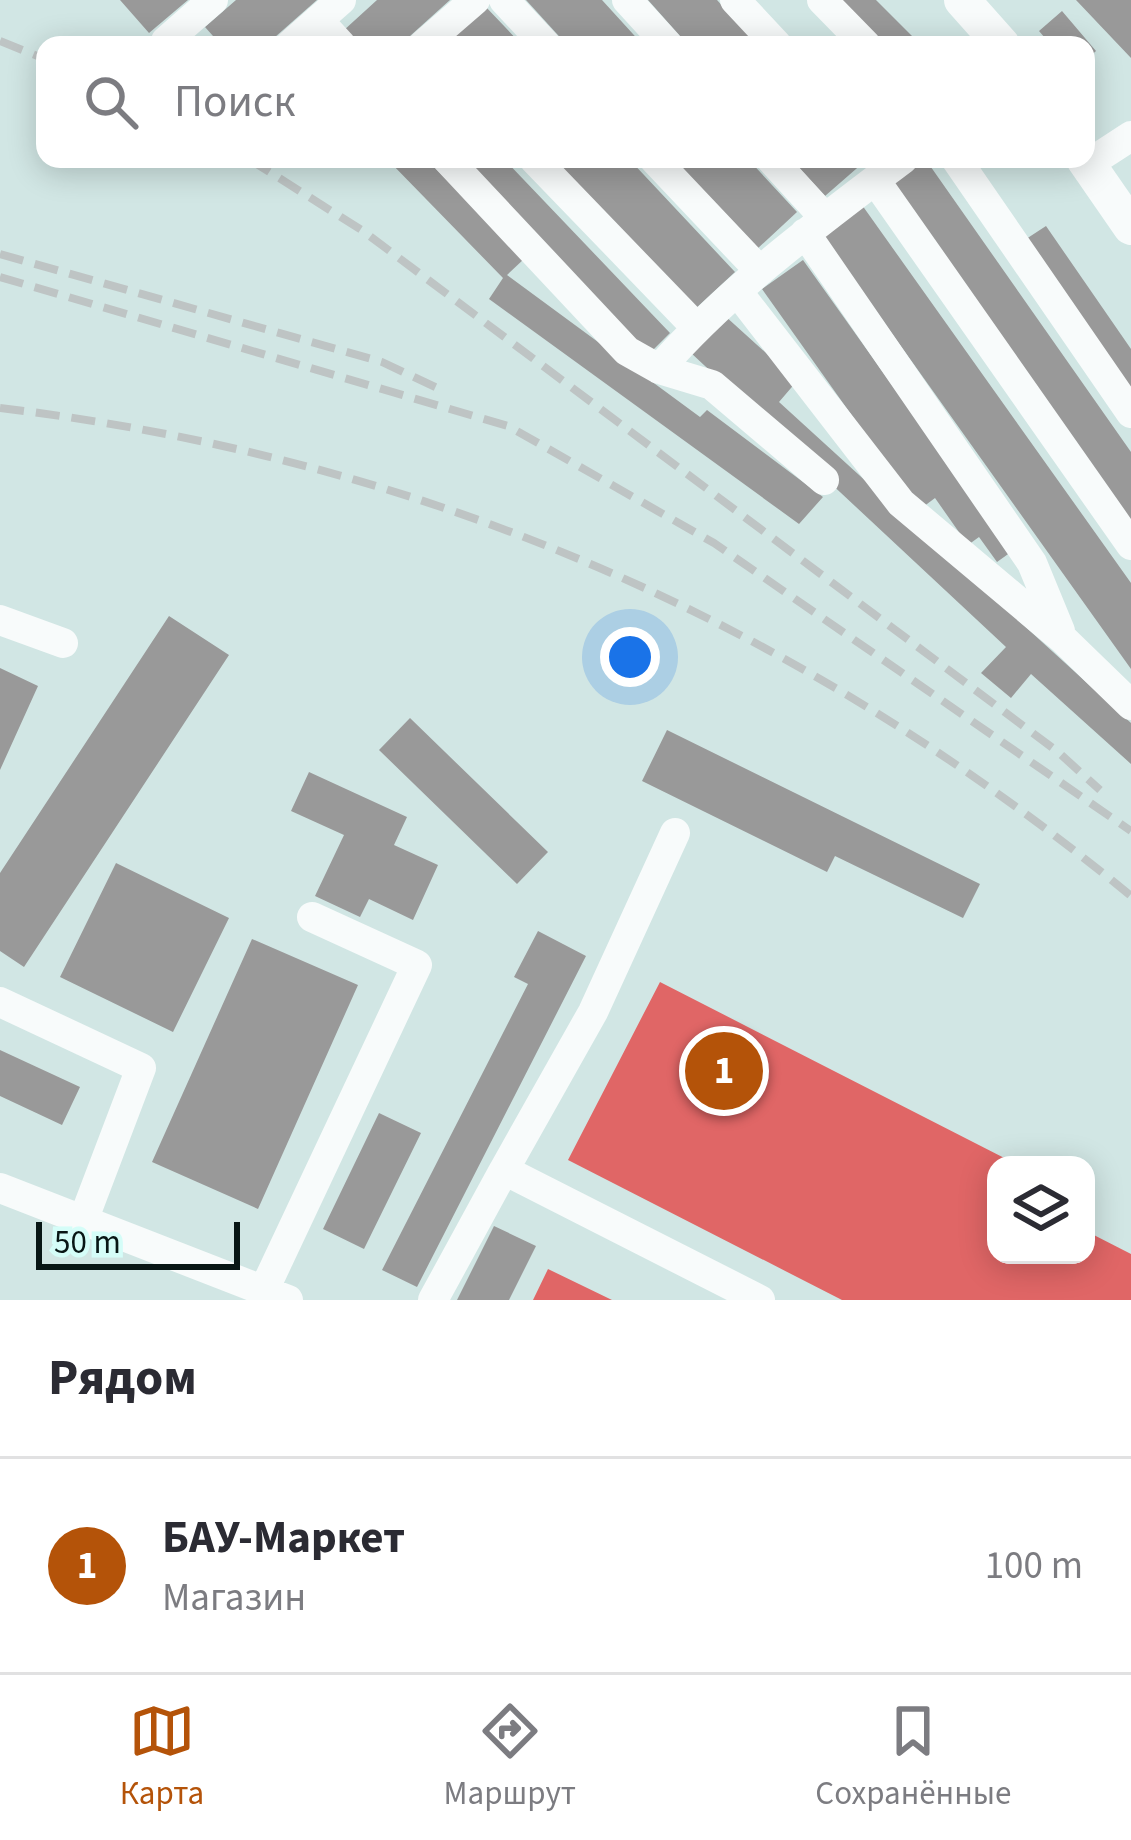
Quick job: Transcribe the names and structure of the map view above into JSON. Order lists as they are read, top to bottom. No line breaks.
{"scale_bar":"50 m","page":{"search":"Поиск","pins":"1","scale":"50 m","heading":"Рядом","list":[{"mark":"1","name":"БАУ-Маркет","note":"Магазин","value":"100 m"}],"nav":["Карта","Маршрут","Сохранённые"]}}
